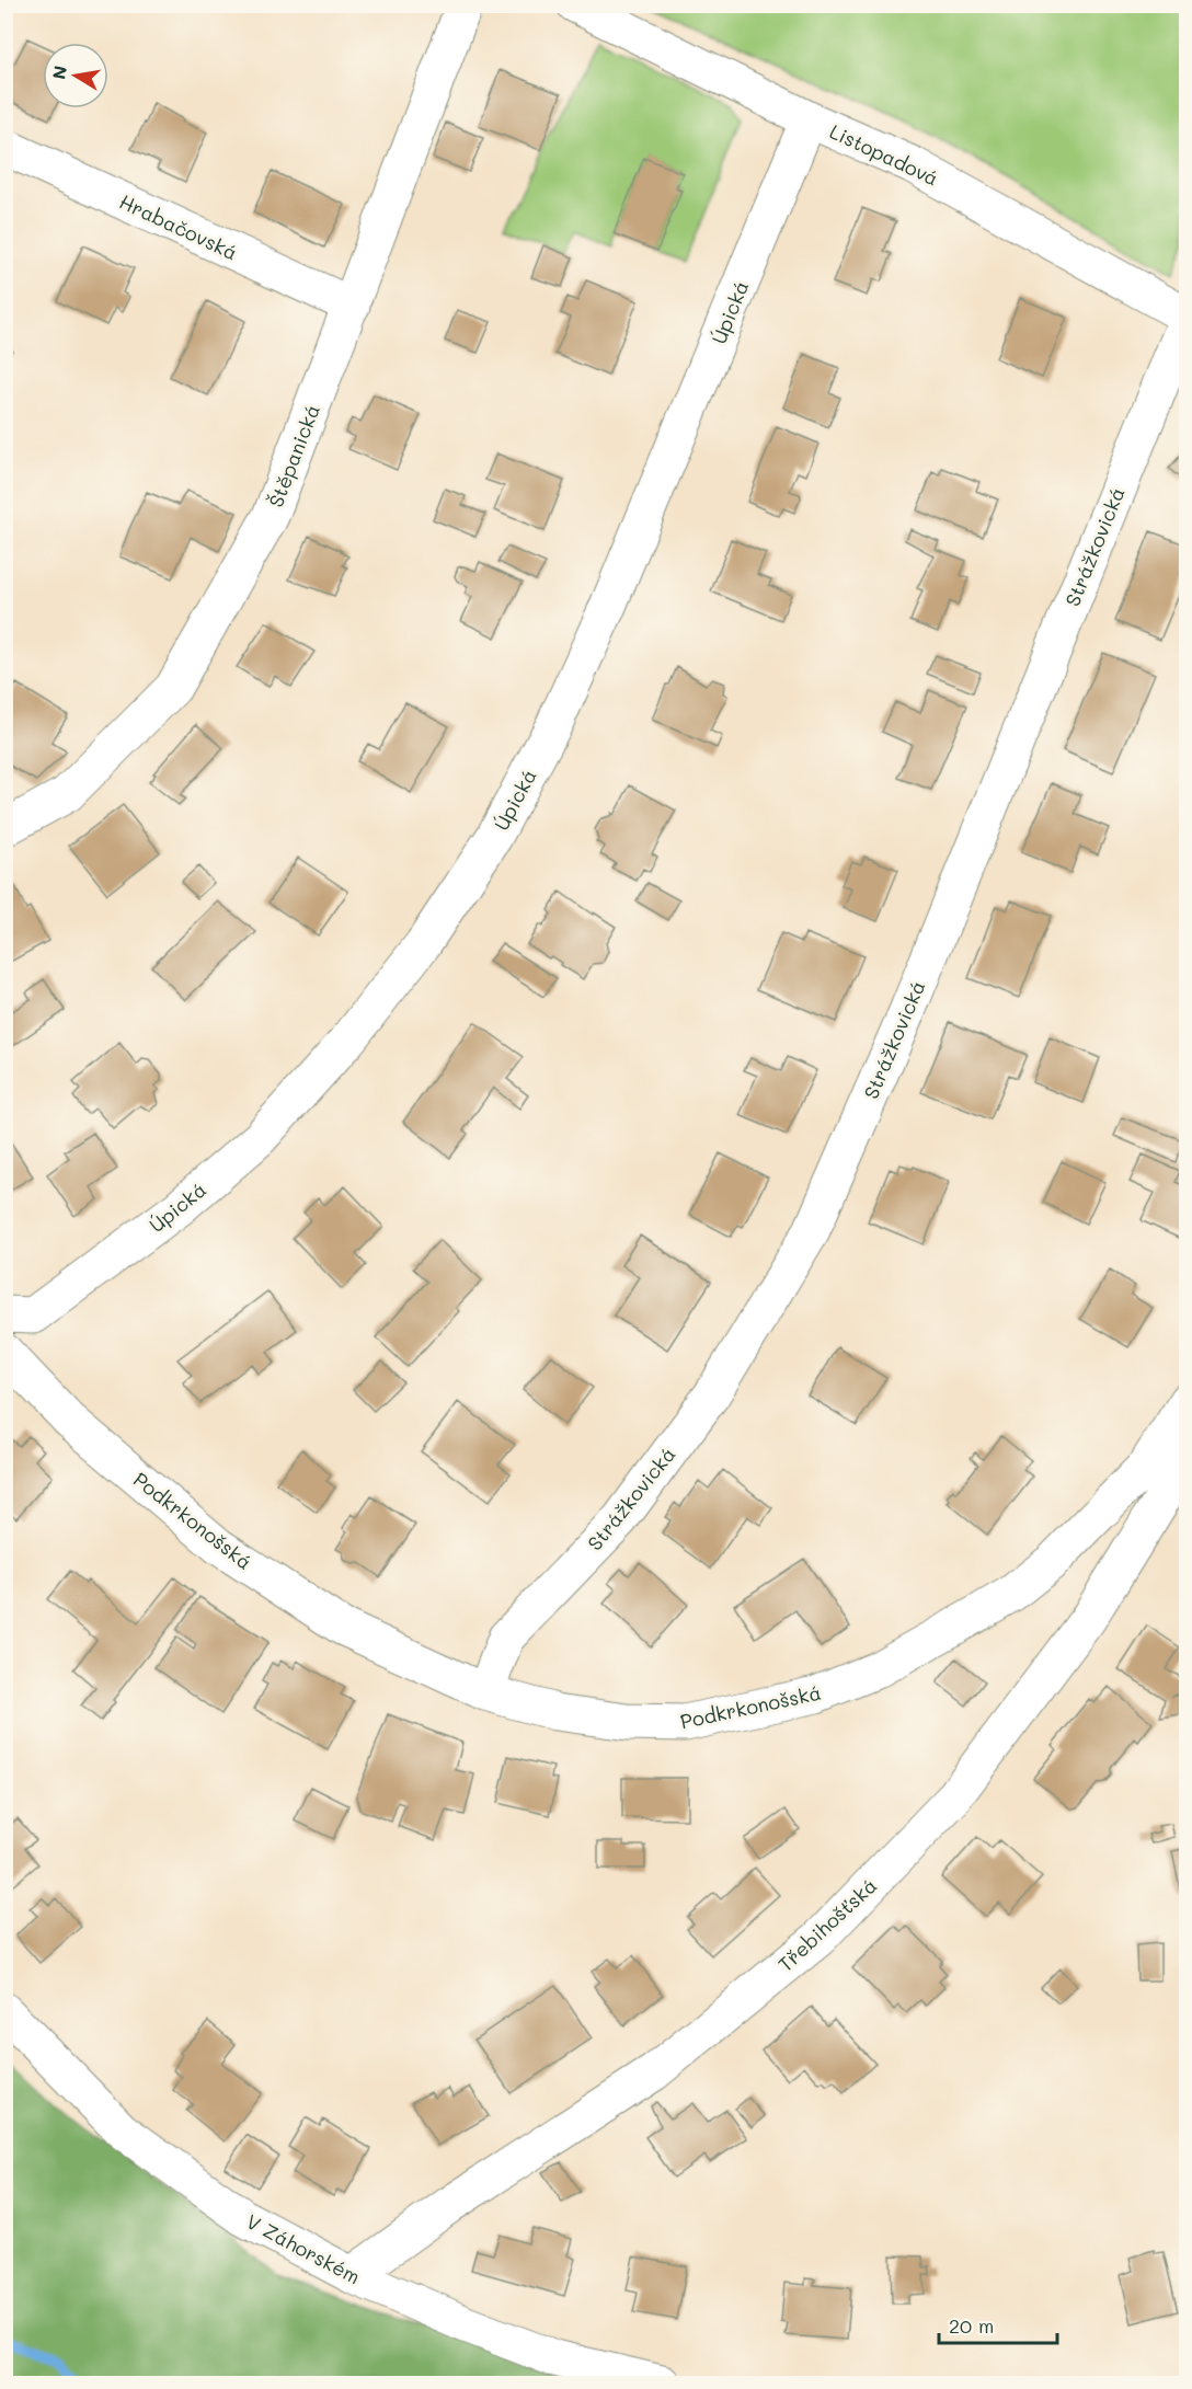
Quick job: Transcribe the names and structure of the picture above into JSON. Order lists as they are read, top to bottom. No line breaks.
{"streets":{"street":["Listopadová","Hrabačovská","Úpická","Štěpanická","Strážkovická","Podkrkonošská","Třebihošťská","V Záhorském"]},"crossings":[["Listopadová","Úpická"],["Listopadová","Strážkovická"],["Hrabačovská","Štěpanická"],["Strážkovická","Podkrkonošská"],["Třebihošťská","V Záhorském"]],"scale_bar":"20 m","north":"left"}
